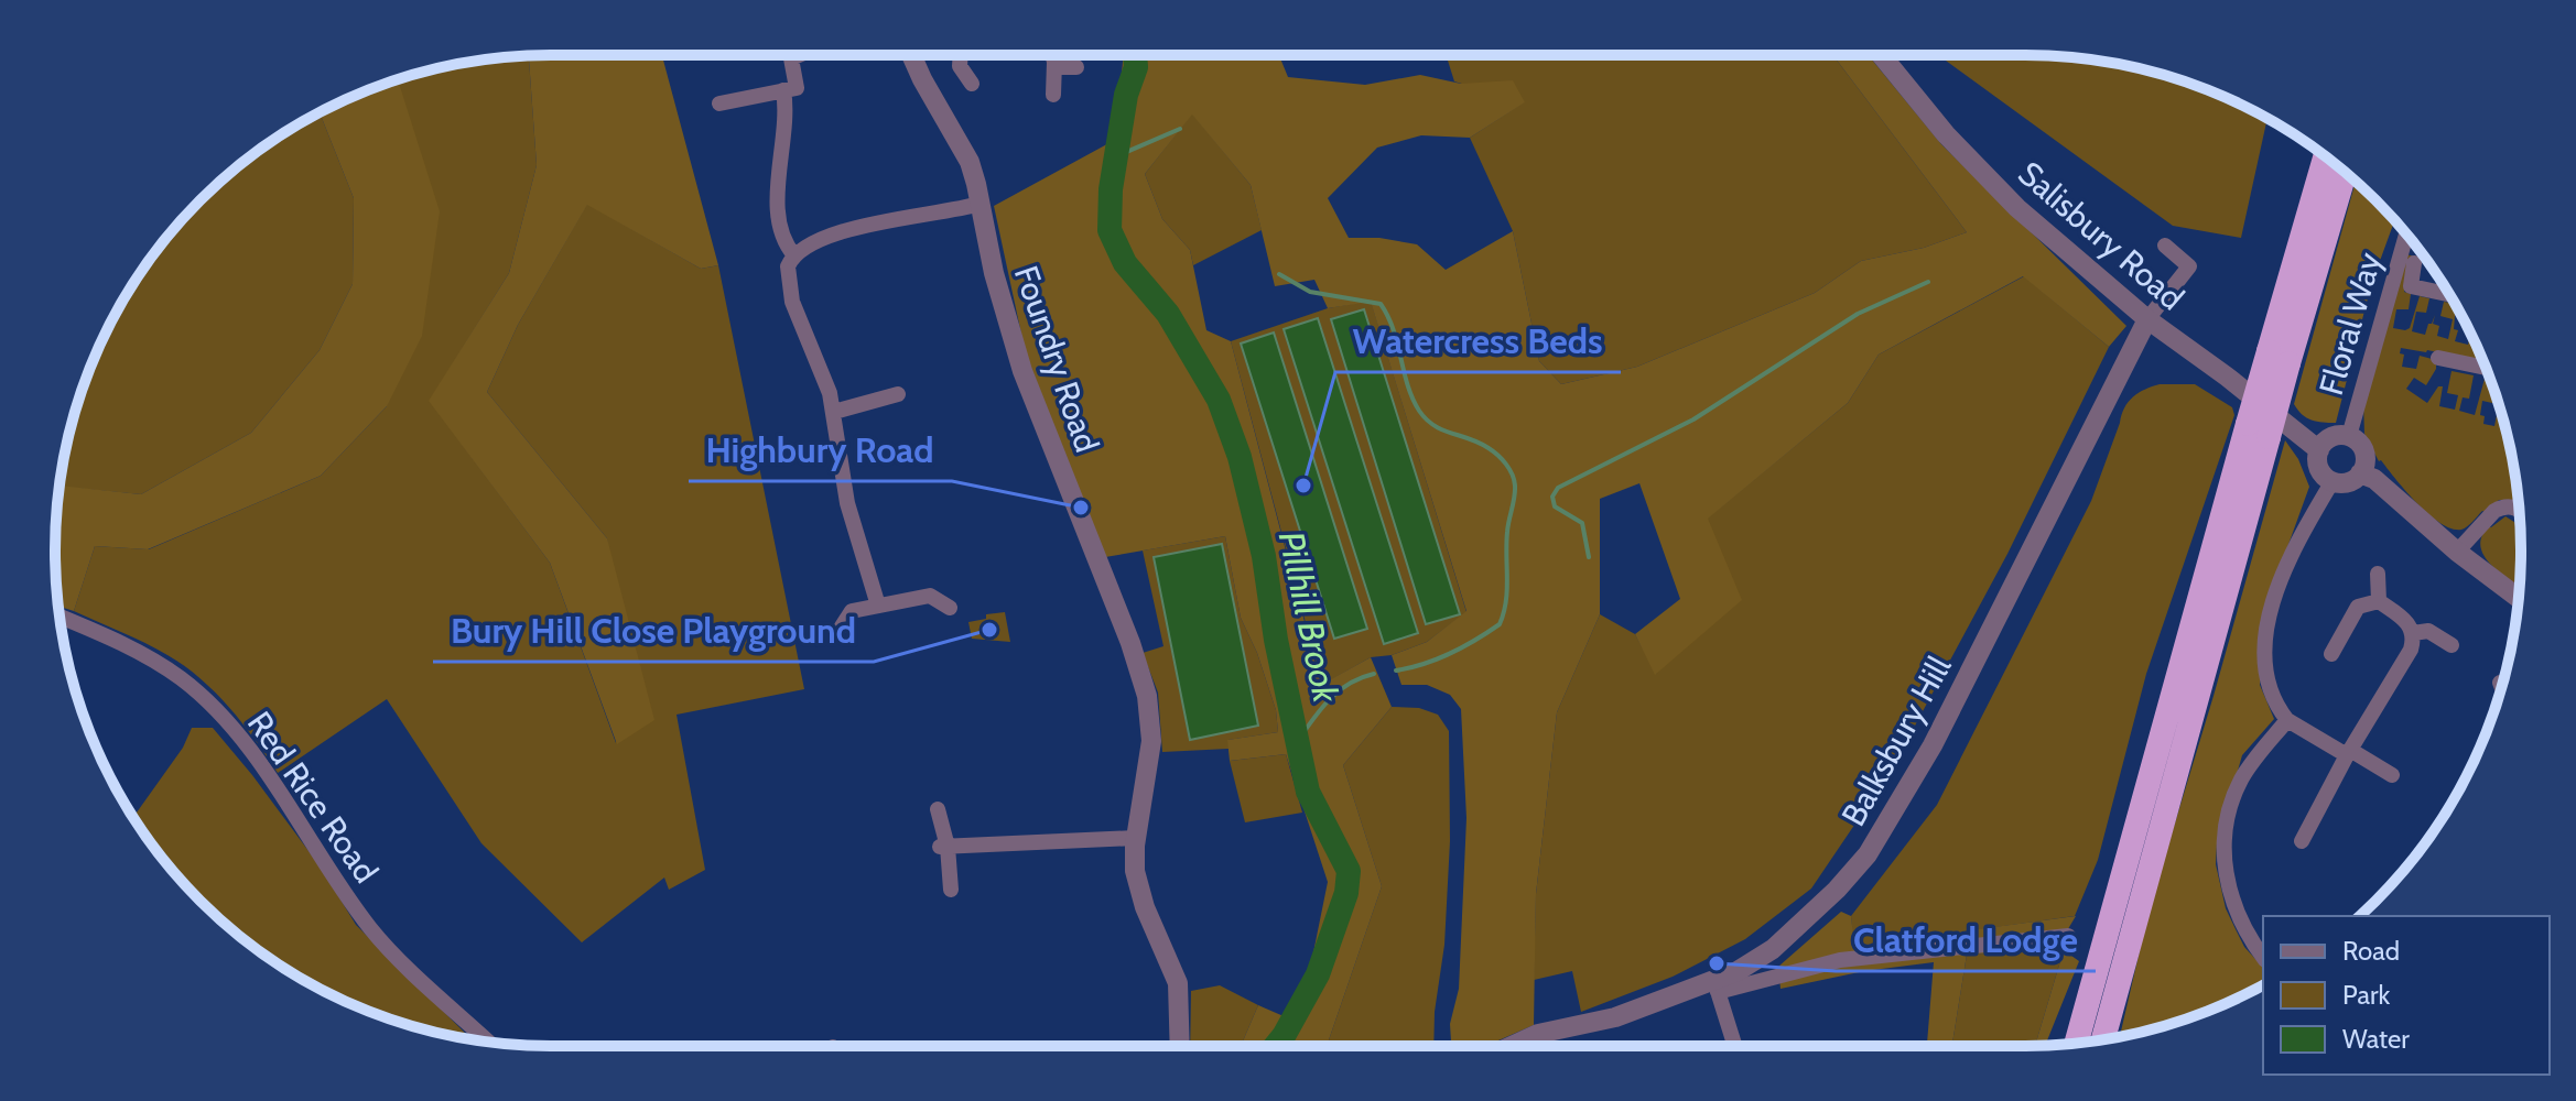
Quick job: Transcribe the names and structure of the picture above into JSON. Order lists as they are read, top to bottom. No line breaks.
{"streets":{"street":["Salisbury Road","Floral Way","Foundry Road","Balksbury Hill","Red Rice Road"]},"crossings":[["Salisbury Road","Floral Way"],["Salisbury Road","Balksbury Hill"]],"water":["Pillhill Brook"],"places":["Watercress Beds","Highbury Road","Bury Hill Close Playground","Clatford Lodge"],"legend":["Road","Park","Water"]}
